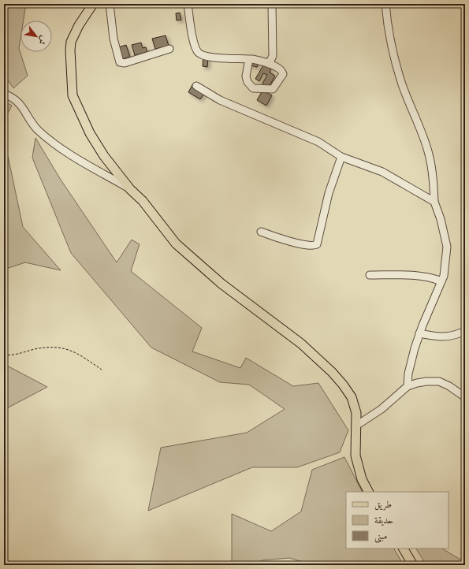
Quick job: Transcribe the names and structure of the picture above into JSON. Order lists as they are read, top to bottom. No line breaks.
{"legend":["طريق","حديقة","مبنى"],"north":"bottom right"}
